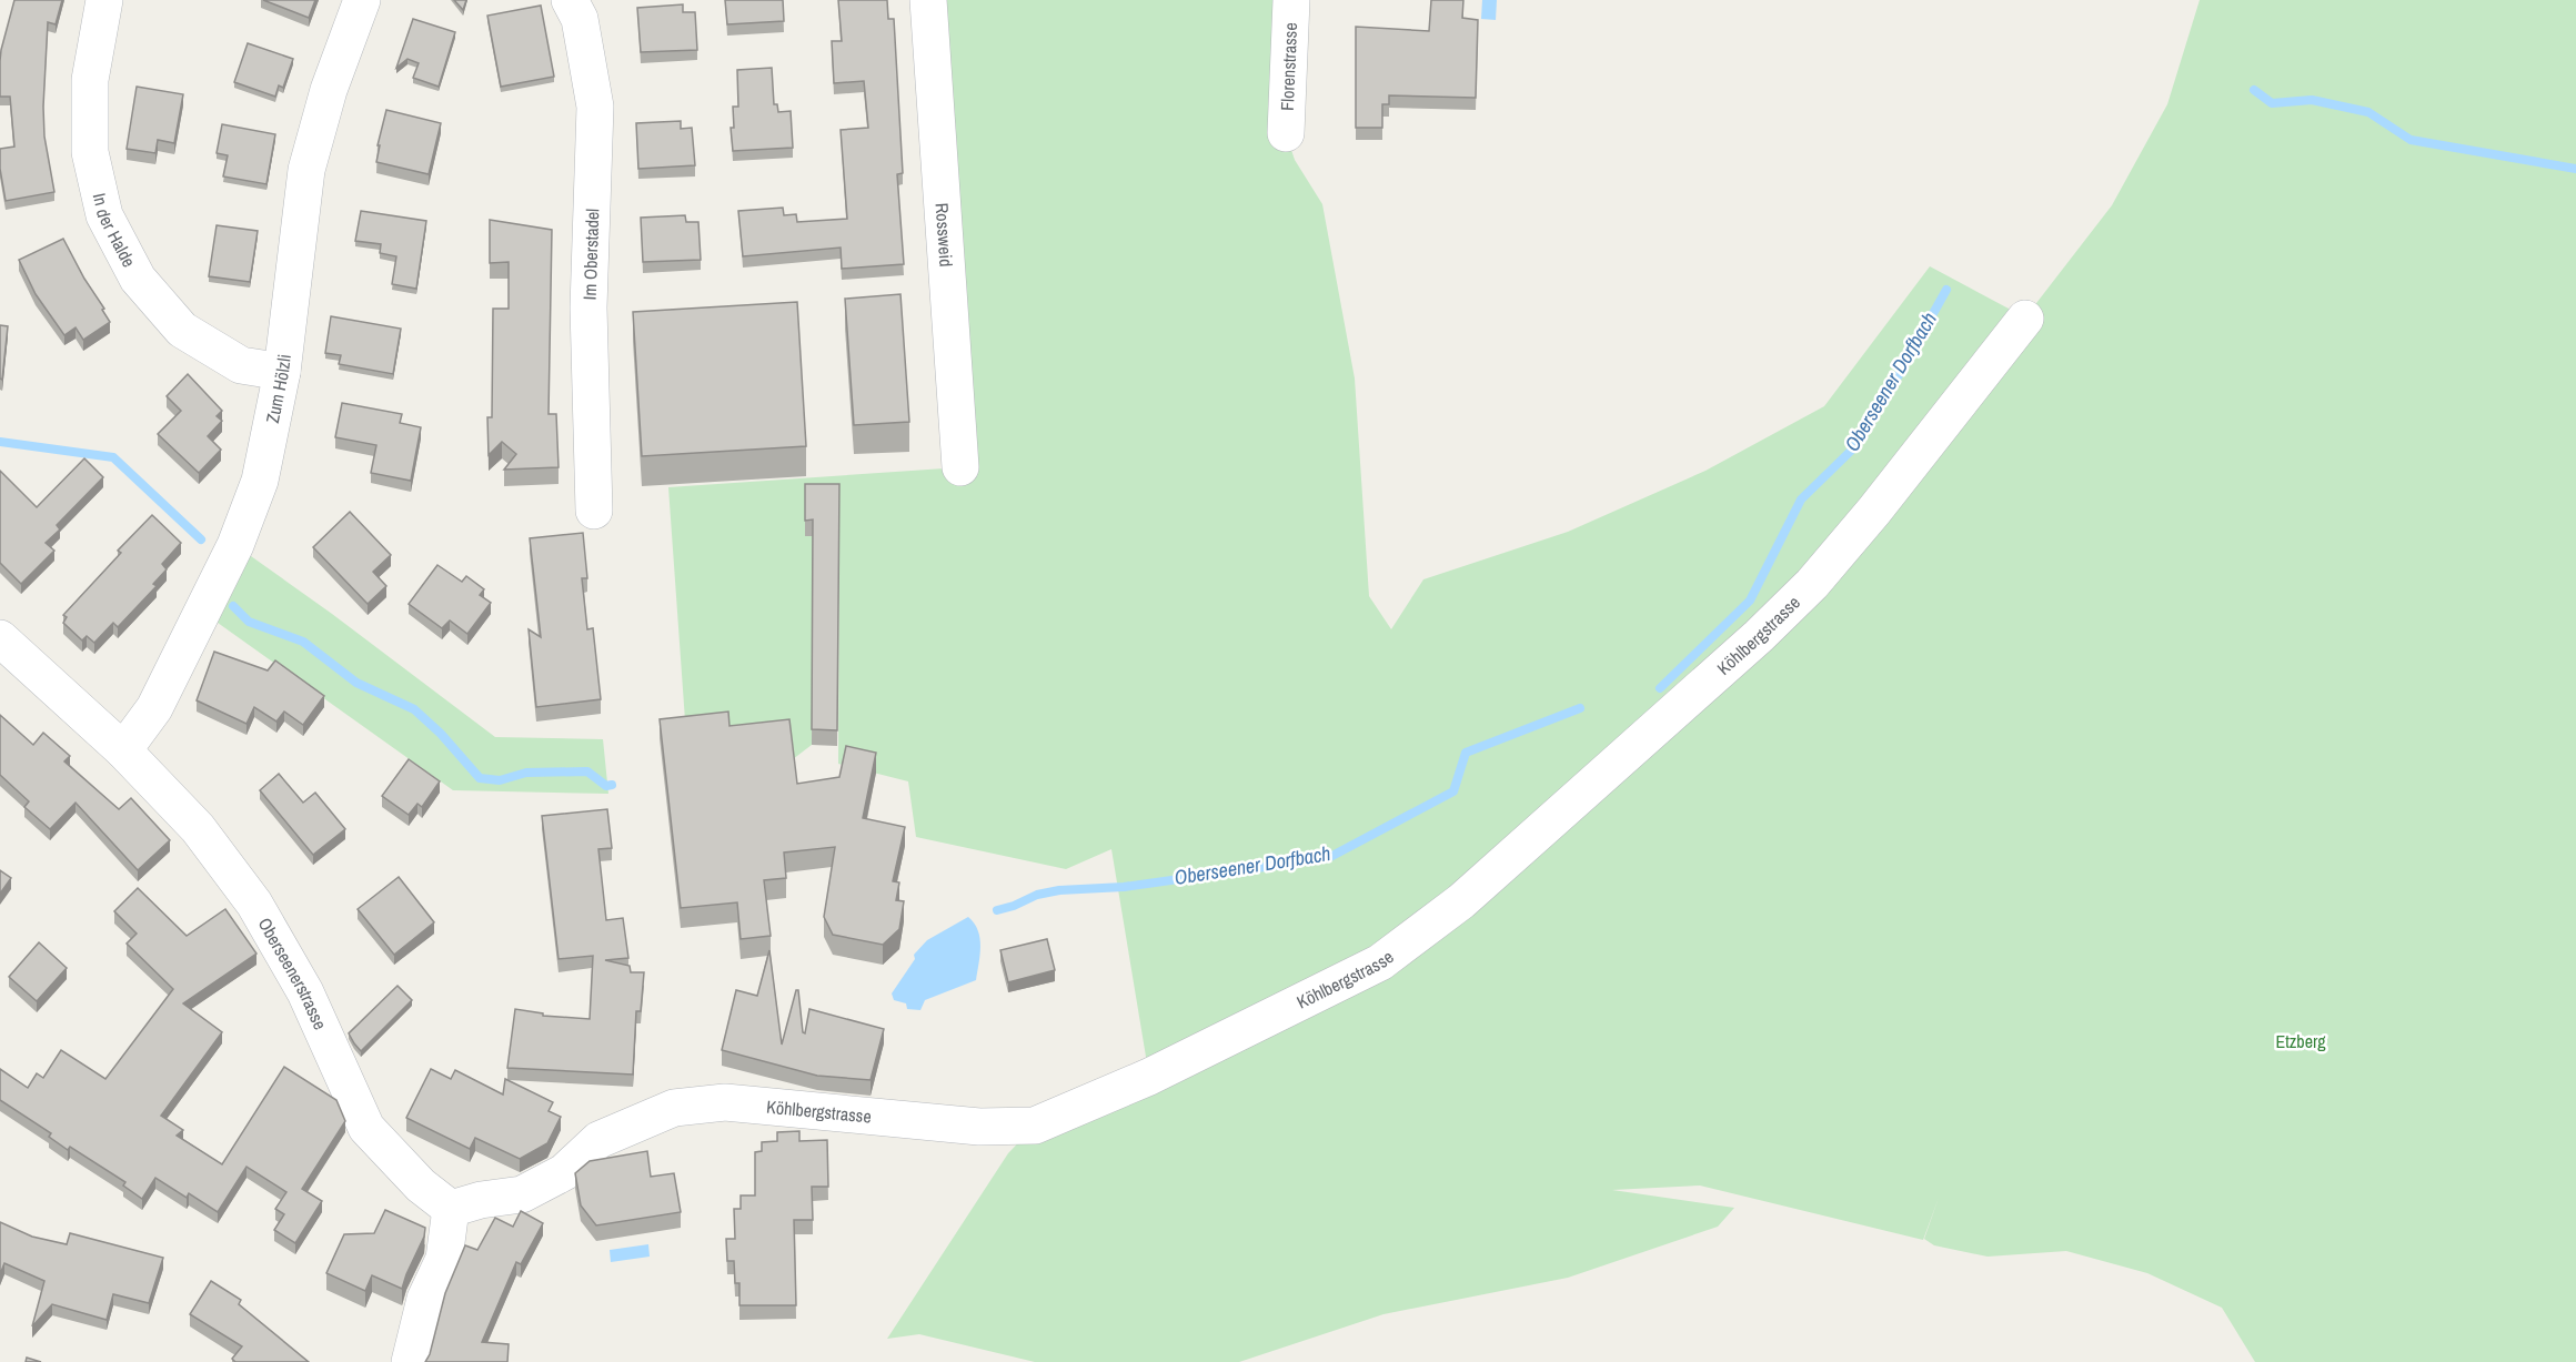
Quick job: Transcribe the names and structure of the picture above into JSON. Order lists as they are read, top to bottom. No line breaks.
{"streets":{"street":["Florenstrasse","In der Halde","Rossweid","Im Oberstadel","Zum Hölzli","Köhlbergstrasse","Oberseenerstrasse"]},"crossings":[["In der Halde","Zum Hölzli"],["Zum Hölzli","Oberseenerstrasse"],["Köhlbergstrasse","Oberseenerstrasse"]],"water":["Oberseener Dorfbach"],"parks":["Etzberg"]}
